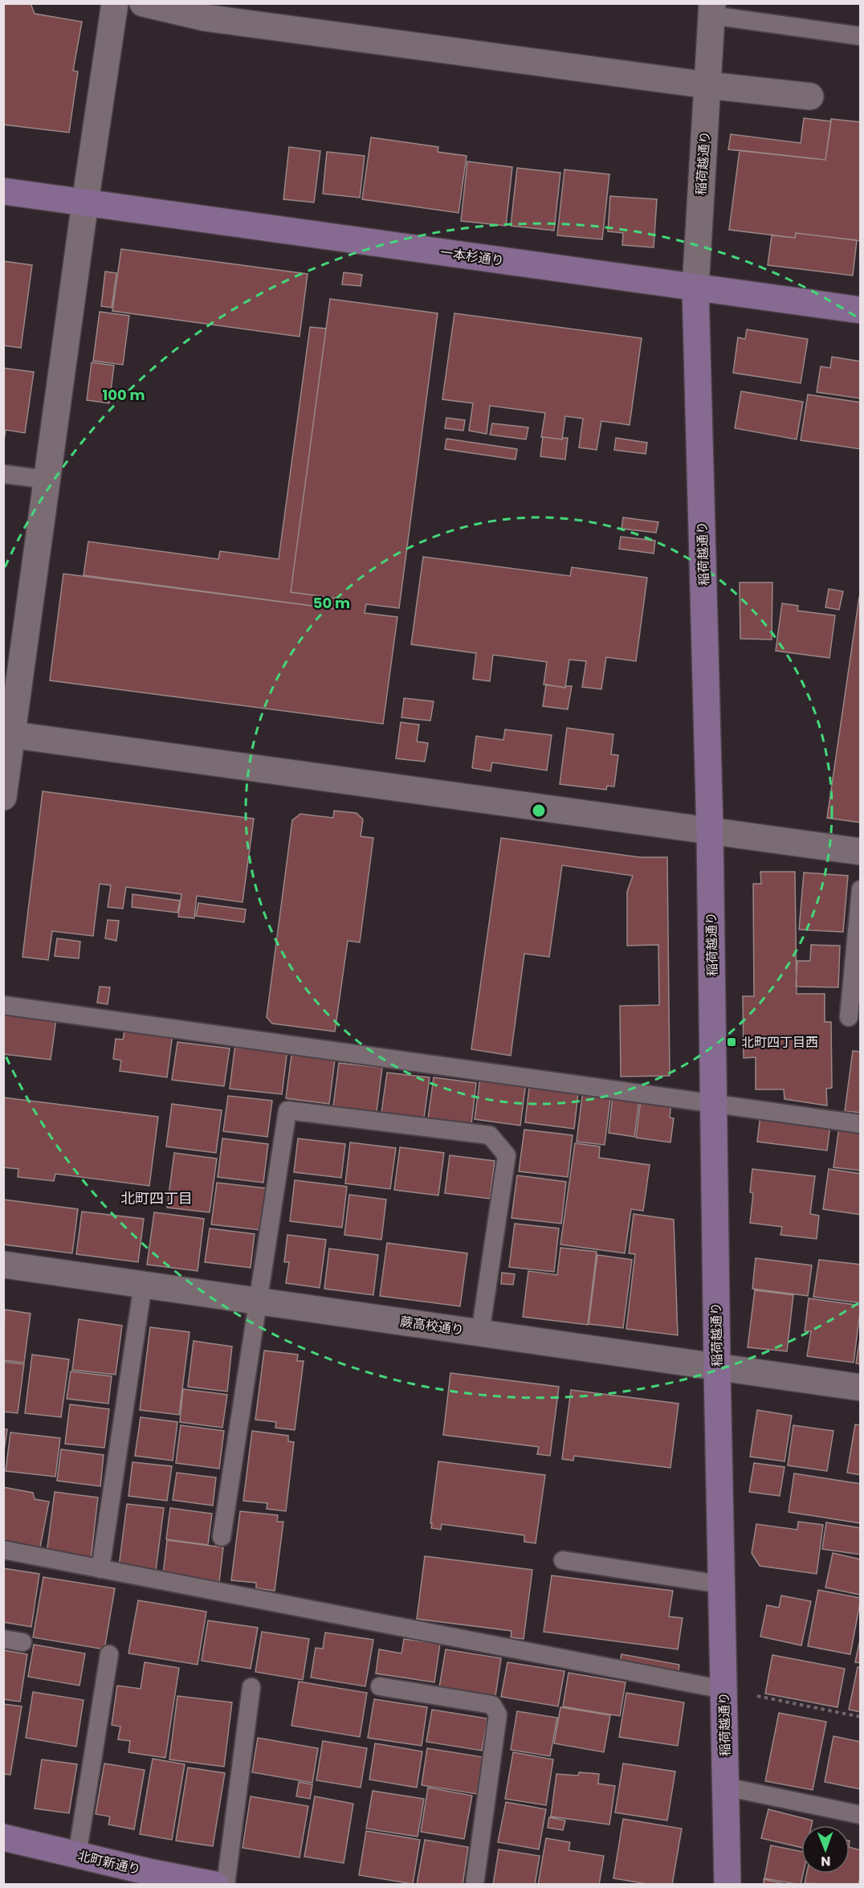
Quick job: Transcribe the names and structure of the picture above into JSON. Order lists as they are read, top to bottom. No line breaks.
{"streets":{"street":["稲荷越通り","一本杉通り","蕨高校通り","北町新通り"]},"crossings":[["稲荷越通り","一本杉通り"],["稲荷越通り","蕨高校通り"]],"districts":["北町四丁目"],"places":{"transit":["北町四丁目西"]},"north":"bottom","rings":["100 m","50 m"]}
